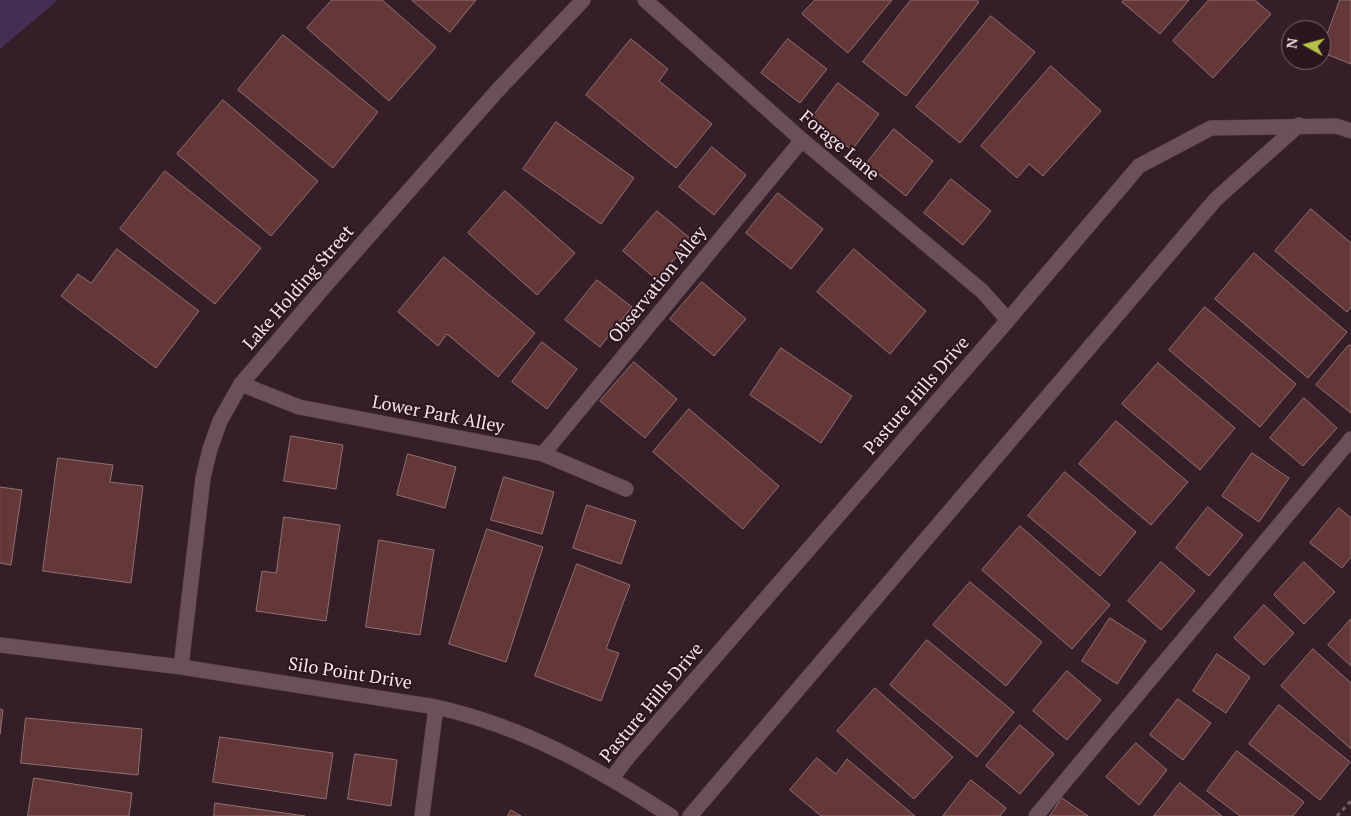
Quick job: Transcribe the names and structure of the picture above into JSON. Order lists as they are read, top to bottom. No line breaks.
{"streets":{"street":["Forage Lane","Observation Alley","Lake Holding Street","Pasture Hills Drive","Lower Park Alley","Silo Point Drive"]},"crossings":[["Forage Lane","Observation Alley"],["Forage Lane","Pasture Hills Drive"],["Observation Alley","Lower Park Alley"],["Lake Holding Street","Lower Park Alley"],["Lake Holding Street","Silo Point Drive"],["Pasture Hills Drive","Silo Point Drive"]],"north":"left"}
